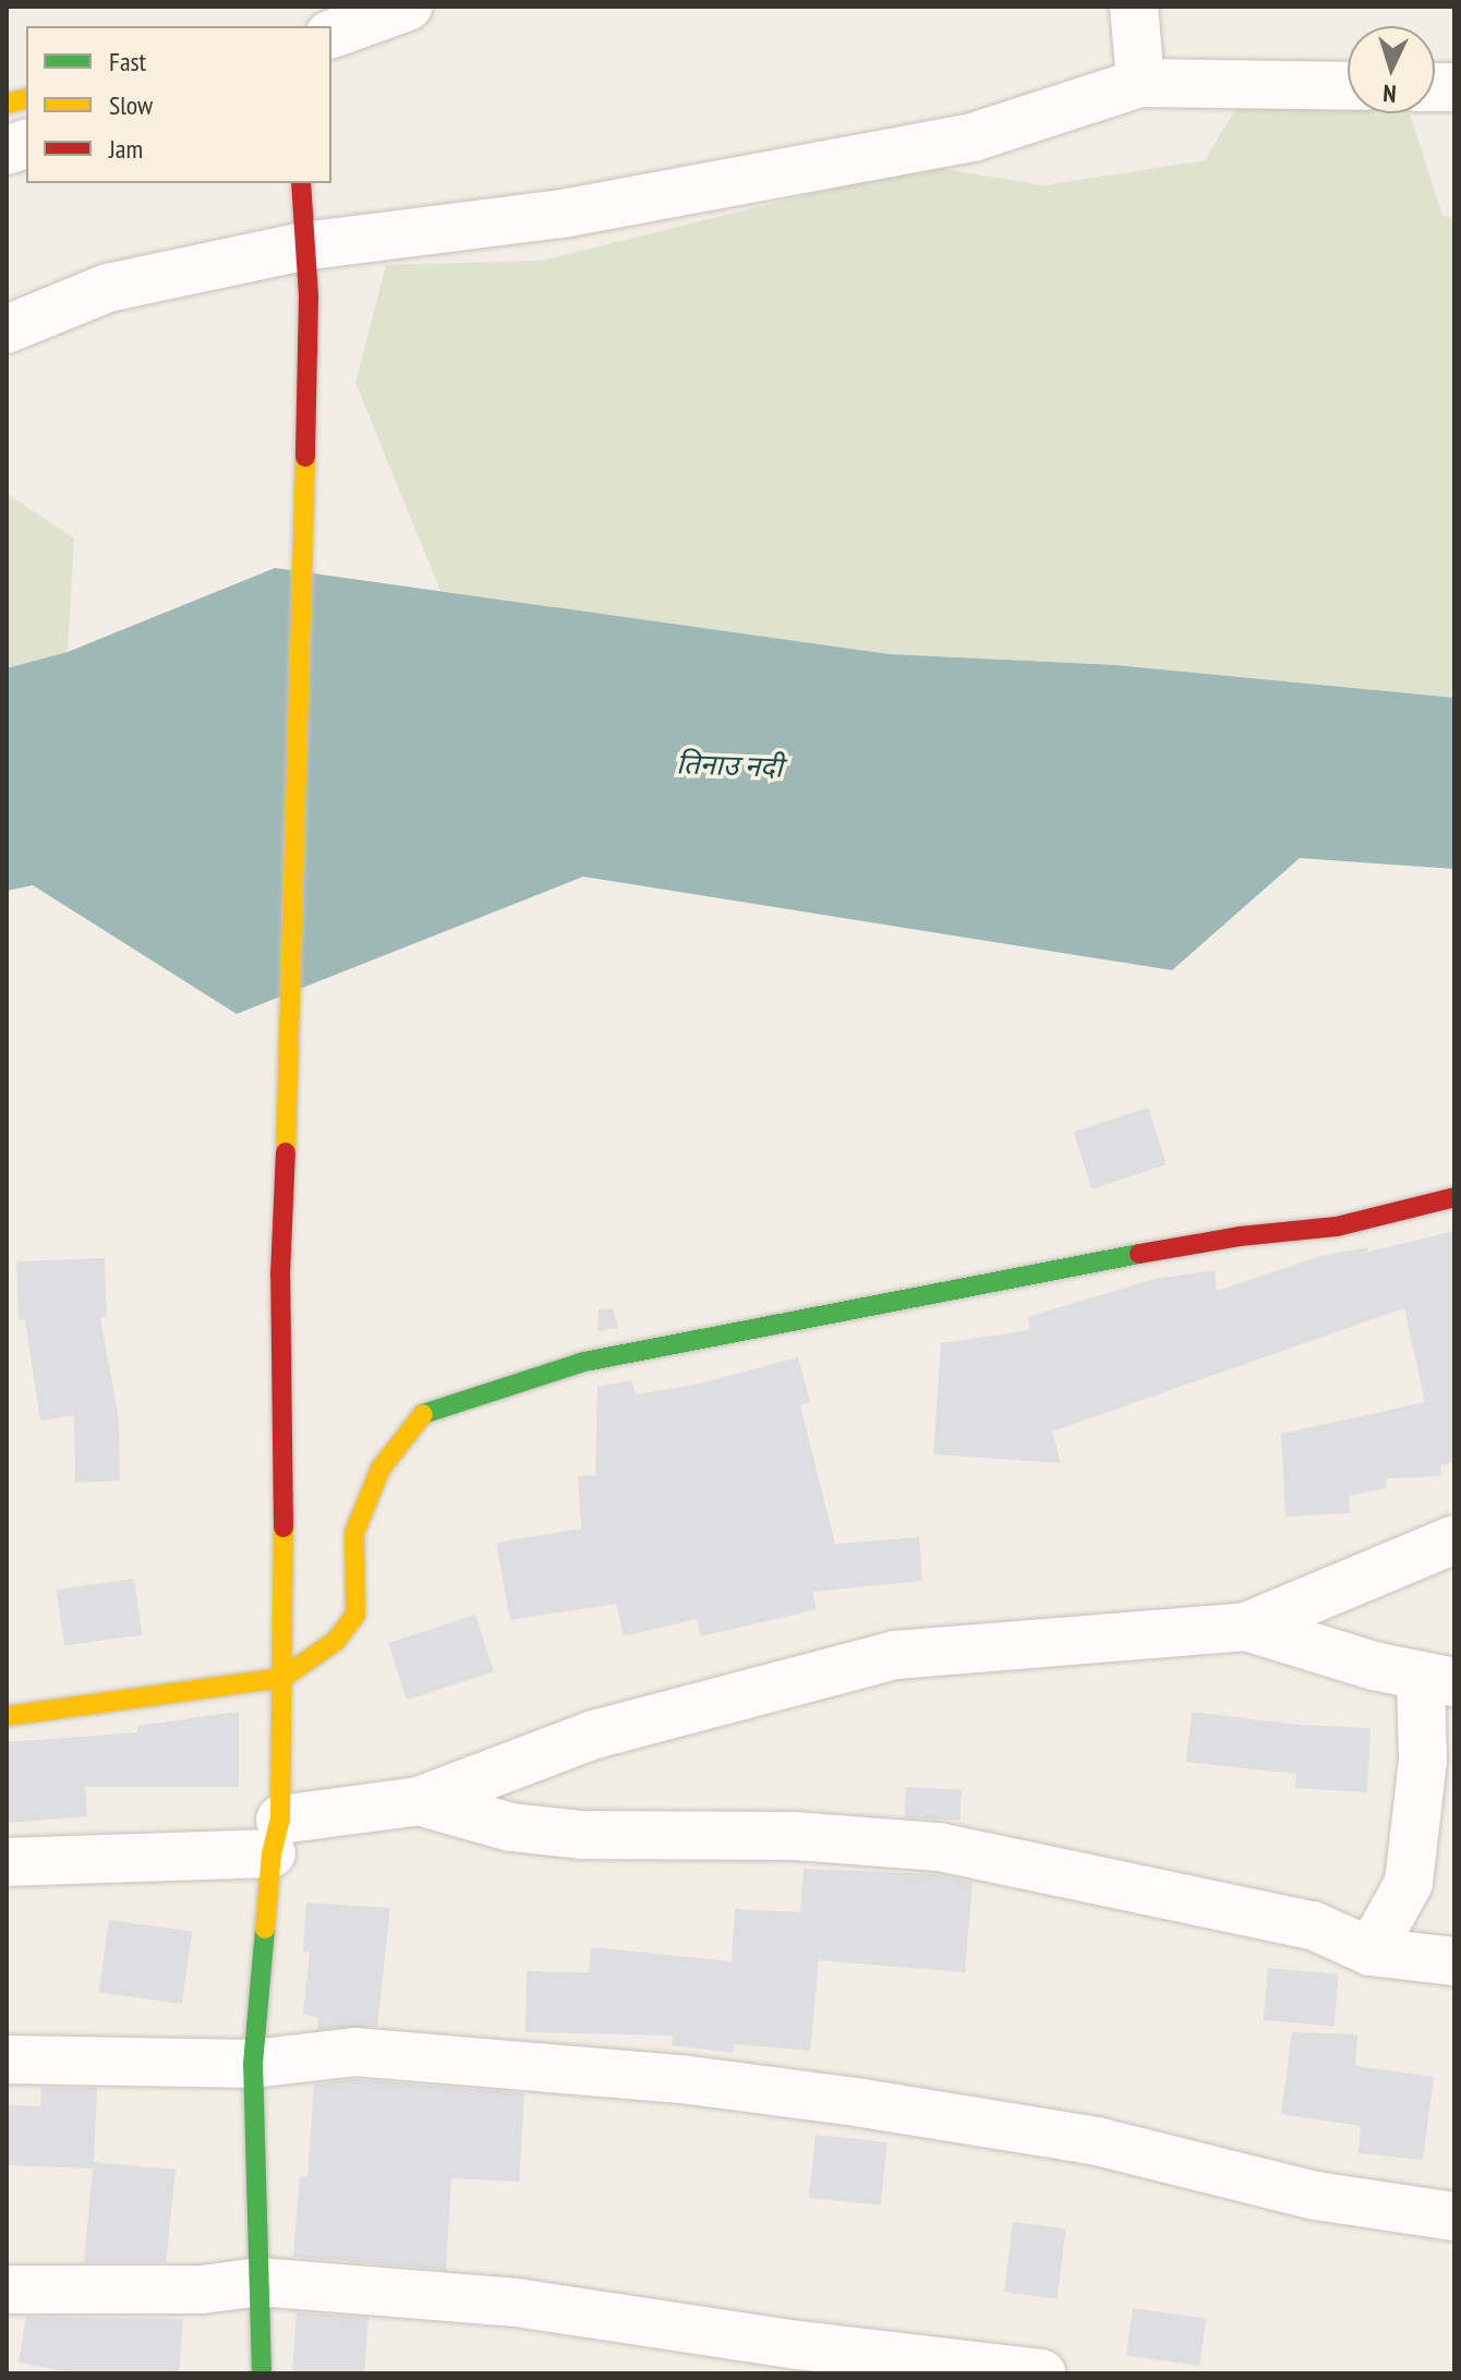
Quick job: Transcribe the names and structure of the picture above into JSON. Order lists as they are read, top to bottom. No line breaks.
{"water":["तिनाउ नदी"],"legend":["Fast","Slow","Jam"],"north":"bottom"}
